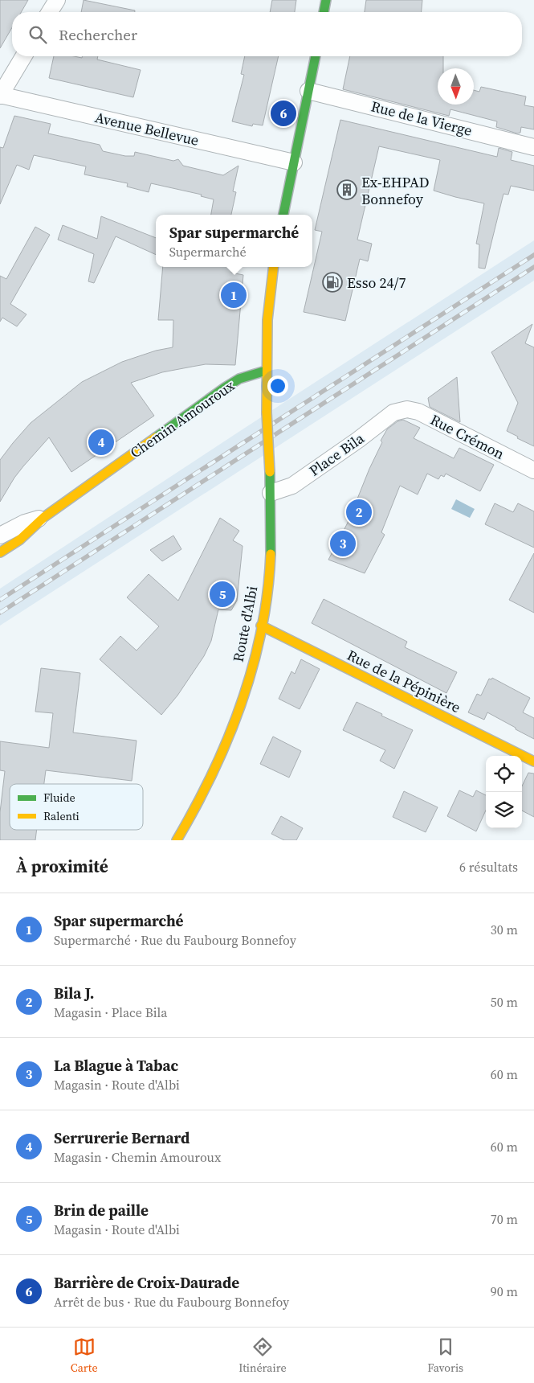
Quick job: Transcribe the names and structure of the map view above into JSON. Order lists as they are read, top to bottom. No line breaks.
{"streets":{"main road":["Chemin Amouroux","Route d'Albi","Rue de la Pépinière"],"street":["Rue de la Vierge","Avenue Bellevue","Rue Crémon","Place Bila"]},"crossings":[["Chemin Amouroux","Route d'Albi"],["Rue Crémon","Place Bila"],["Place Bila","Route d'Albi"],["Route d'Albi","Rue de la Pépinière"]],"places":{"building":["Ex-EHPAD Bonnefoy"],"fuel station":["Esso 24/7"]},"legend":["Fluide","Ralenti"],"north":"bottom","page":{"search":"Rechercher","pins":["6","1","4","2","3","5"],"popup":["Spar supermarché","Supermarché"],"heading":["À proximité","6 résultats"],"list":[{"mark":"1","name":"Spar supermarché","note":"Supermarché · Rue du Faubourg Bonnefoy","value":"30 m"},{"mark":"2","name":"Bila J.","note":"Magasin · Place Bila","value":"50 m"},{"mark":"3","name":"La Blague à Tabac","note":"Magasin · Route d'Albi","value":"60 m"},{"mark":"4","name":"Serrurerie Bernard","note":"Magasin · Chemin Amouroux","value":"60 m"},{"mark":"5","name":"Brin de paille","note":"Magasin · Route d'Albi","value":"70 m"},{"mark":"6","name":"Barrière de Croix-Daurade","note":"Arrêt de bus · Rue du Faubourg Bonnefoy","value":"90 m"}],"nav":["Carte","Itinéraire","Favoris"]}}
